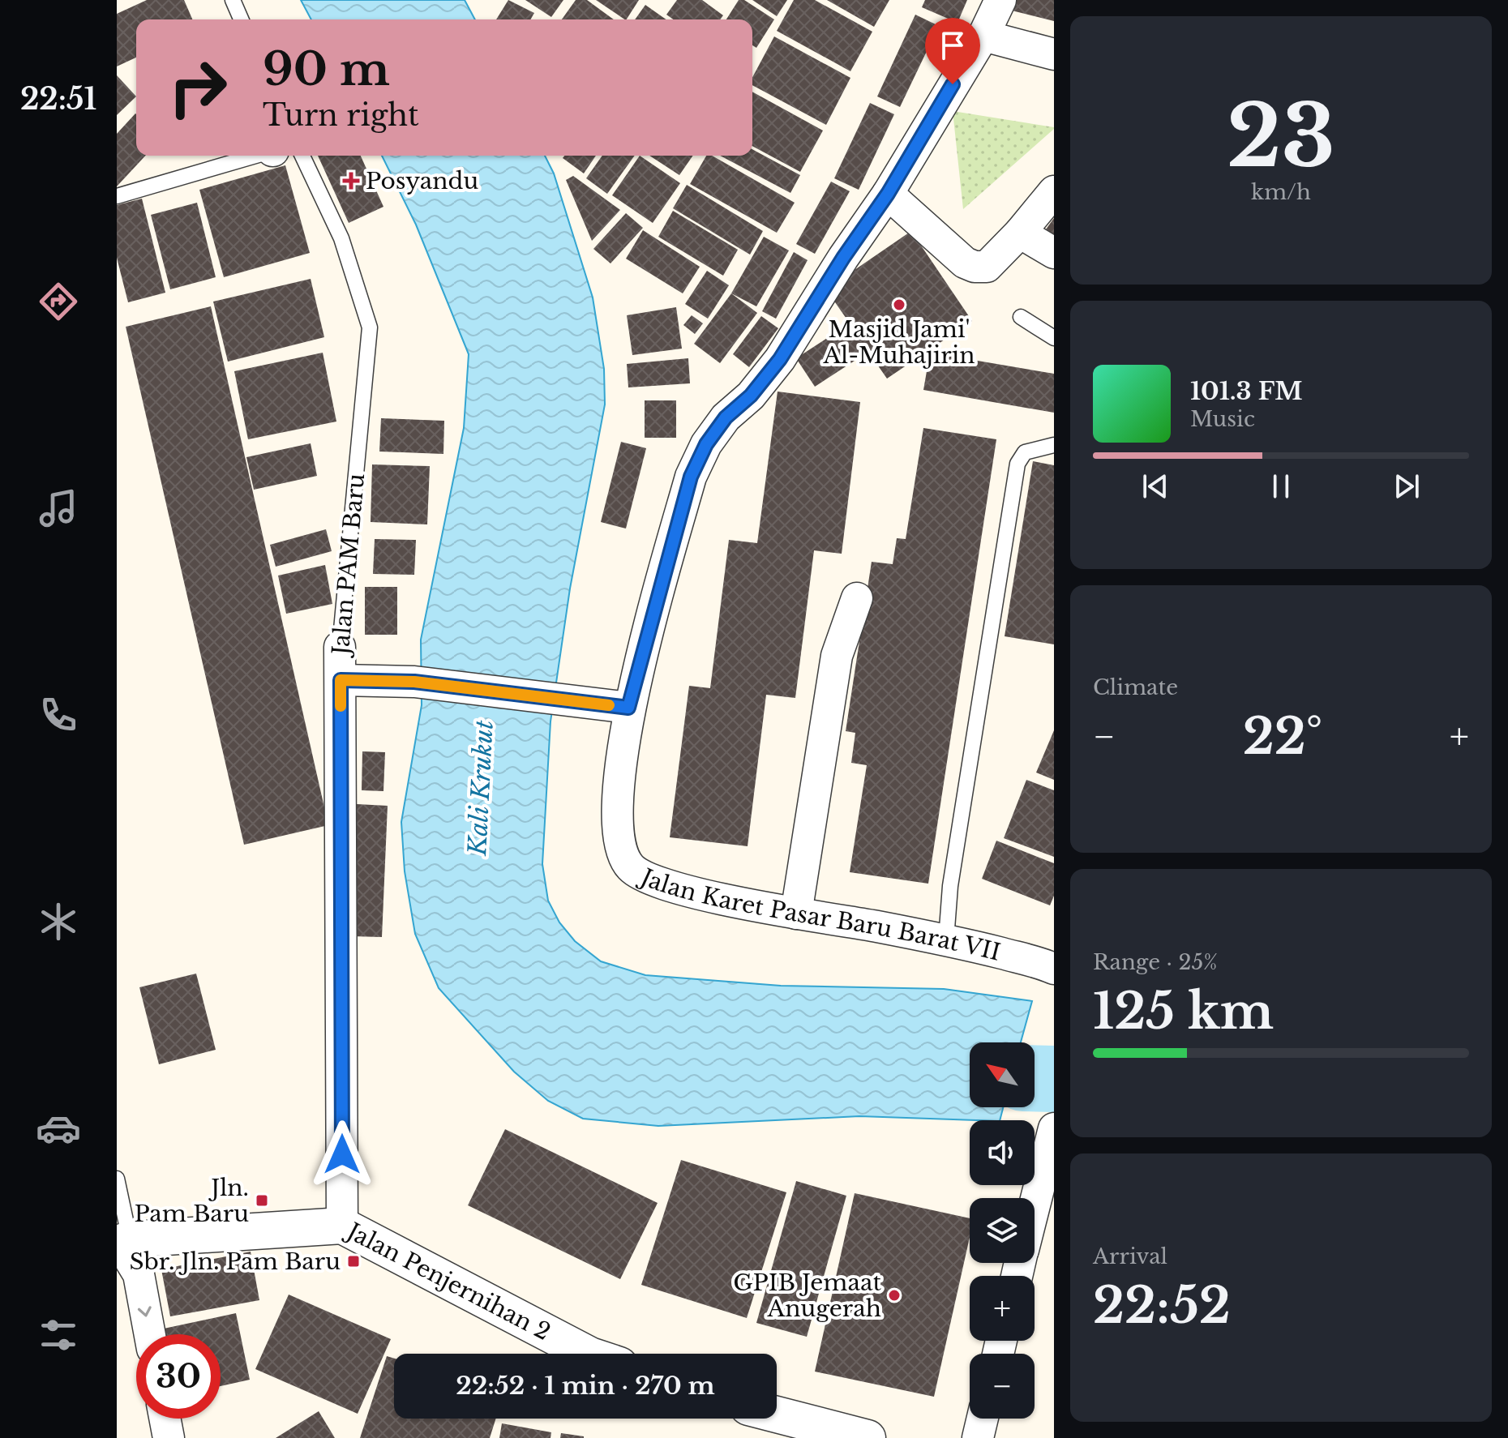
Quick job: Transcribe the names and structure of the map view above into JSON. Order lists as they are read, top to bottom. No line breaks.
{"streets":{"street":["Jalan PAM Baru","Jalan Karet Pasar Baru Barat VII","Jalan Penjernihan 2"]},"crossings":[["Jalan PAM Baru","Jalan Penjernihan 2"]],"water":["Kali Krukut"],"places":{"health":["Posyandu"],"other":["Masjid Jami' Al-Muhajirin","GPIB Jemaat Anugerah"],"transit":["Jln. Pam Baru","Sbr. Jln. Pam Baru"]},"north":"top left","page":{"tabs":"22:51","tile":[["23","km/h"],"Climate",["Range · 25%","125 km"],["Arrival","22:52"]],"turn":["90 m","Turn right"],"song":["101.3 FM","Music"],"heat":["−","22°","+"],"map_buttons":["+","−"],"limit":"30","trip":"22:52 · 1 min · 270 m"}}
